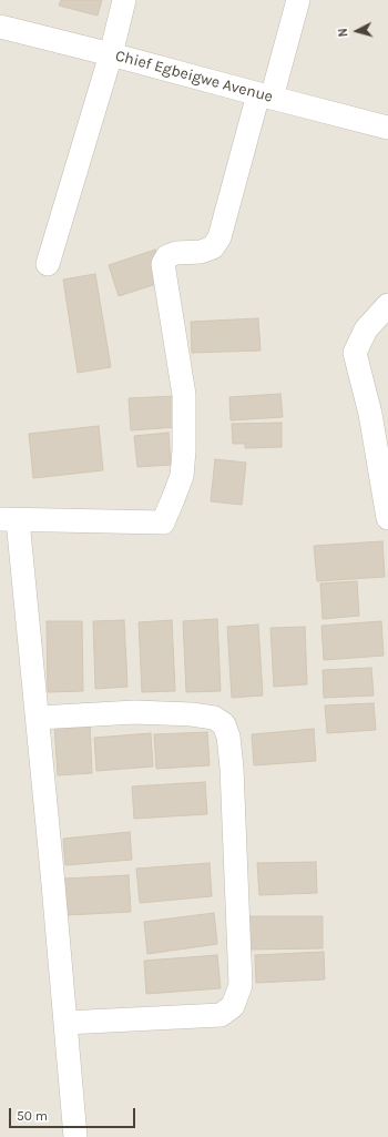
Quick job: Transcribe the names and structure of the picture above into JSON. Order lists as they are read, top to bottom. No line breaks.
{"streets":{"street":["Chief Egbeigwe Avenue"]},"scale_bar":"50 m","north":"left"}
